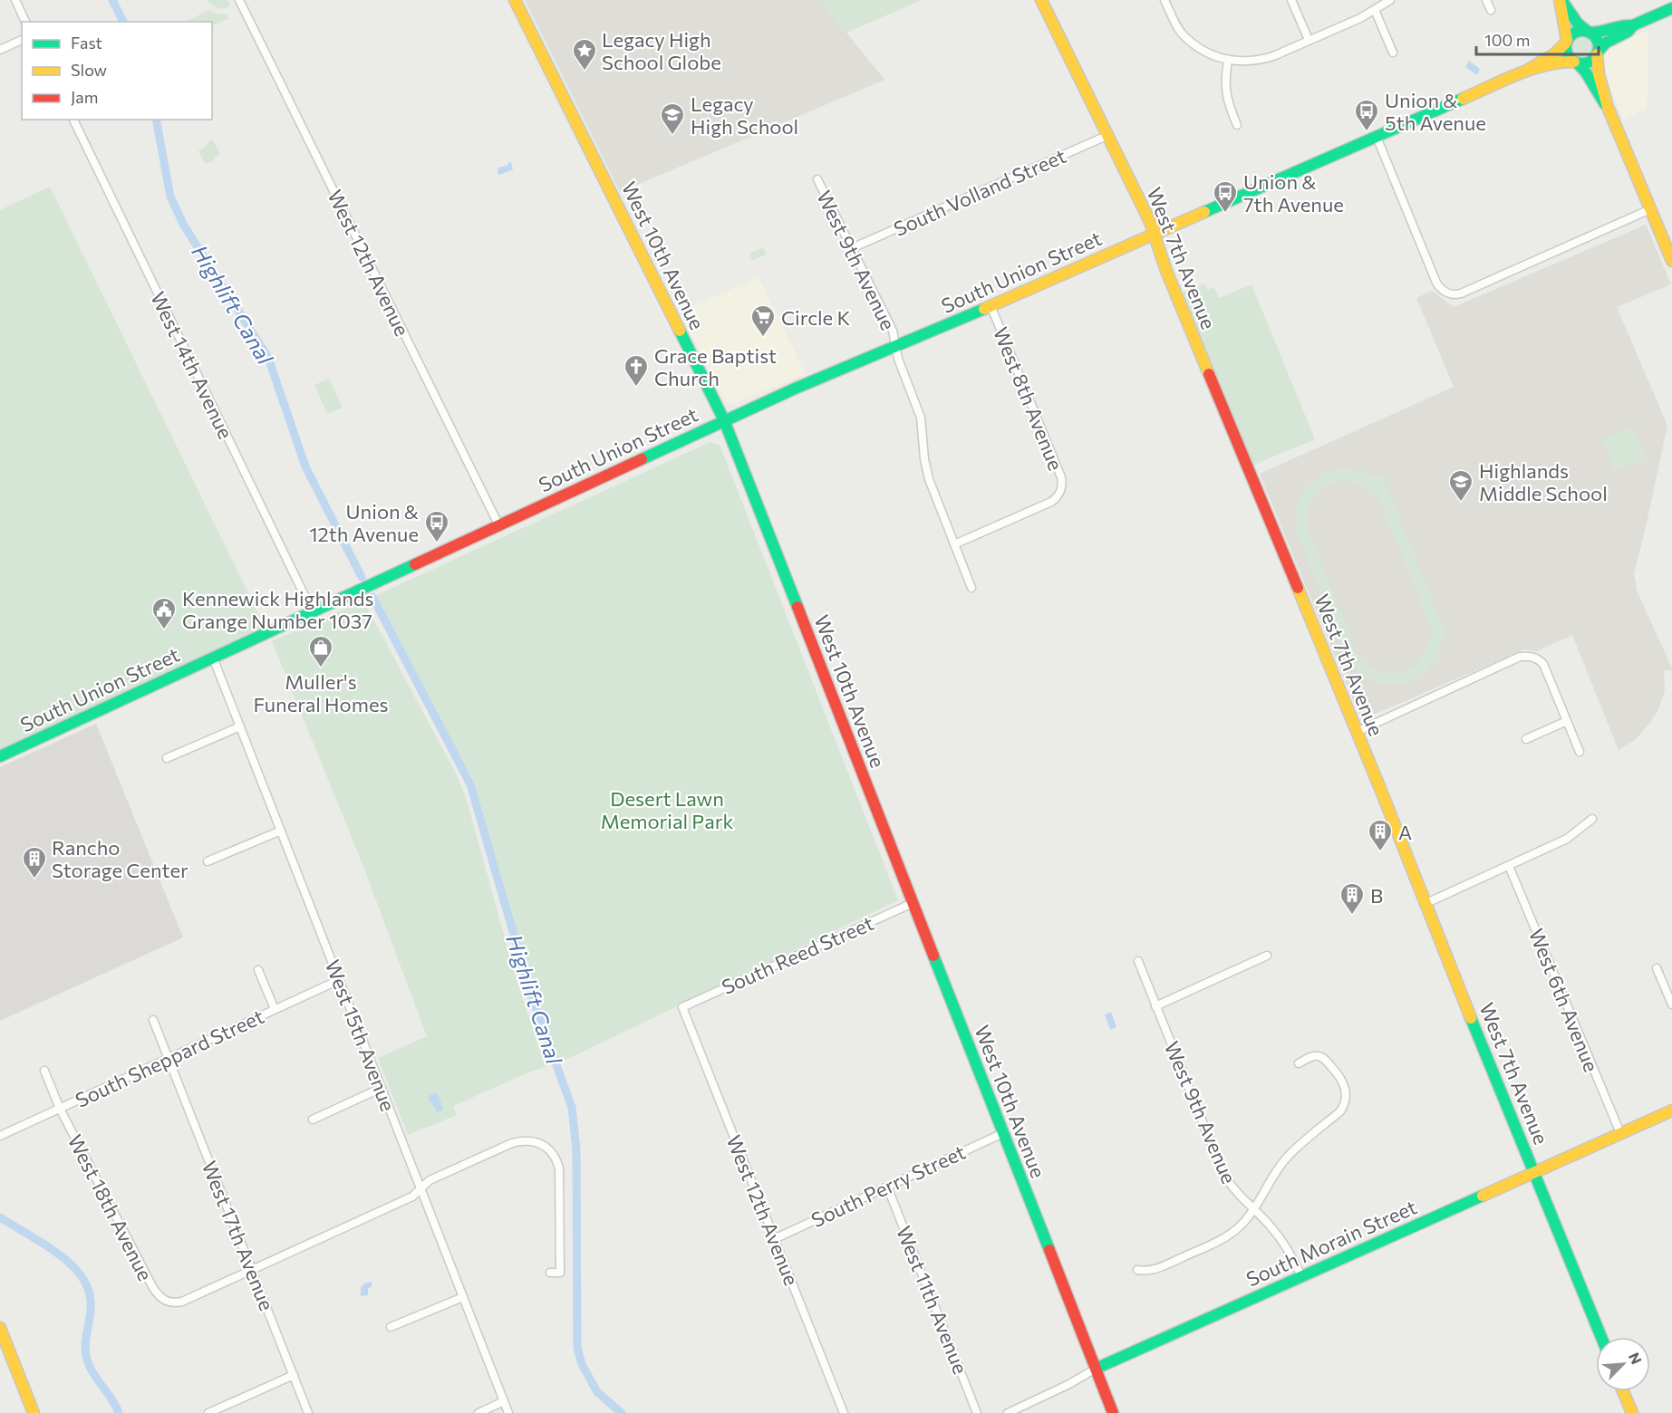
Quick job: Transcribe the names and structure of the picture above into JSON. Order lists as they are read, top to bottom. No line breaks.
{"streets":{"main road":["West 10th Avenue","West 7th Avenue","South Union Street","South Morain Street"],"street":["South Volland Street","West 9th Avenue","West 12th Avenue","West 14th Avenue","West 8th Avenue","South Reed Street","West 6th Avenue","West 15th Avenue","South Sheppard Street","South Perry Street","West 18th Avenue","West 17th Avenue","West 11th Avenue"]},"crossings":[["South Volland Street","West 7th Avenue"],["South Volland Street","West 9th Avenue"],["West 10th Avenue","South Union Street"],["West 10th Avenue","South Reed Street"],["West 10th Avenue","South Perry Street"],["West 10th Avenue","South Morain Street"],["West 7th Avenue","South Union Street"],["West 7th Avenue","South Morain Street"],["West 9th Avenue","South Union Street"],["West 9th Avenue","West 8th Avenue"],["West 9th Avenue","South Morain Street"],["West 12th Avenue","South Union Street"],["West 12th Avenue","South Reed Street"],["West 12th Avenue","South Perry Street"],["South Union Street","West 14th Avenue"],["South Union Street","West 8th Avenue"],["South Union Street","West 15th Avenue"],["West 6th Avenue","South Morain Street"],["West 15th Avenue","South Sheppard Street"],["South Sheppard Street","West 18th Avenue"],["South Sheppard Street","West 17th Avenue"],["South Perry Street","West 11th Avenue"],["West 18th Avenue","West 17th Avenue"]],"water":["Highlift Canal"],"parks":["Desert Lawn Memorial Park"],"places":{"place":["Legacy High School Globe"],"bus stop":["Union & 5th Avenue","Union & 7th Avenue","Union & 12th Avenue"],"school or university":["Legacy High School","Highlands Middle School"],"supermarket":["Circle K"],"church":["Grace Baptist Church"],"public building":["Kennewick Highlands Grange Number 1037"],"shop":["Muller's Funeral Homes"],"building":["A","Rancho Storage Center","B"]},"legend":["Fast","Slow","Jam"],"scale_bar":"100 m","north":"top right"}
